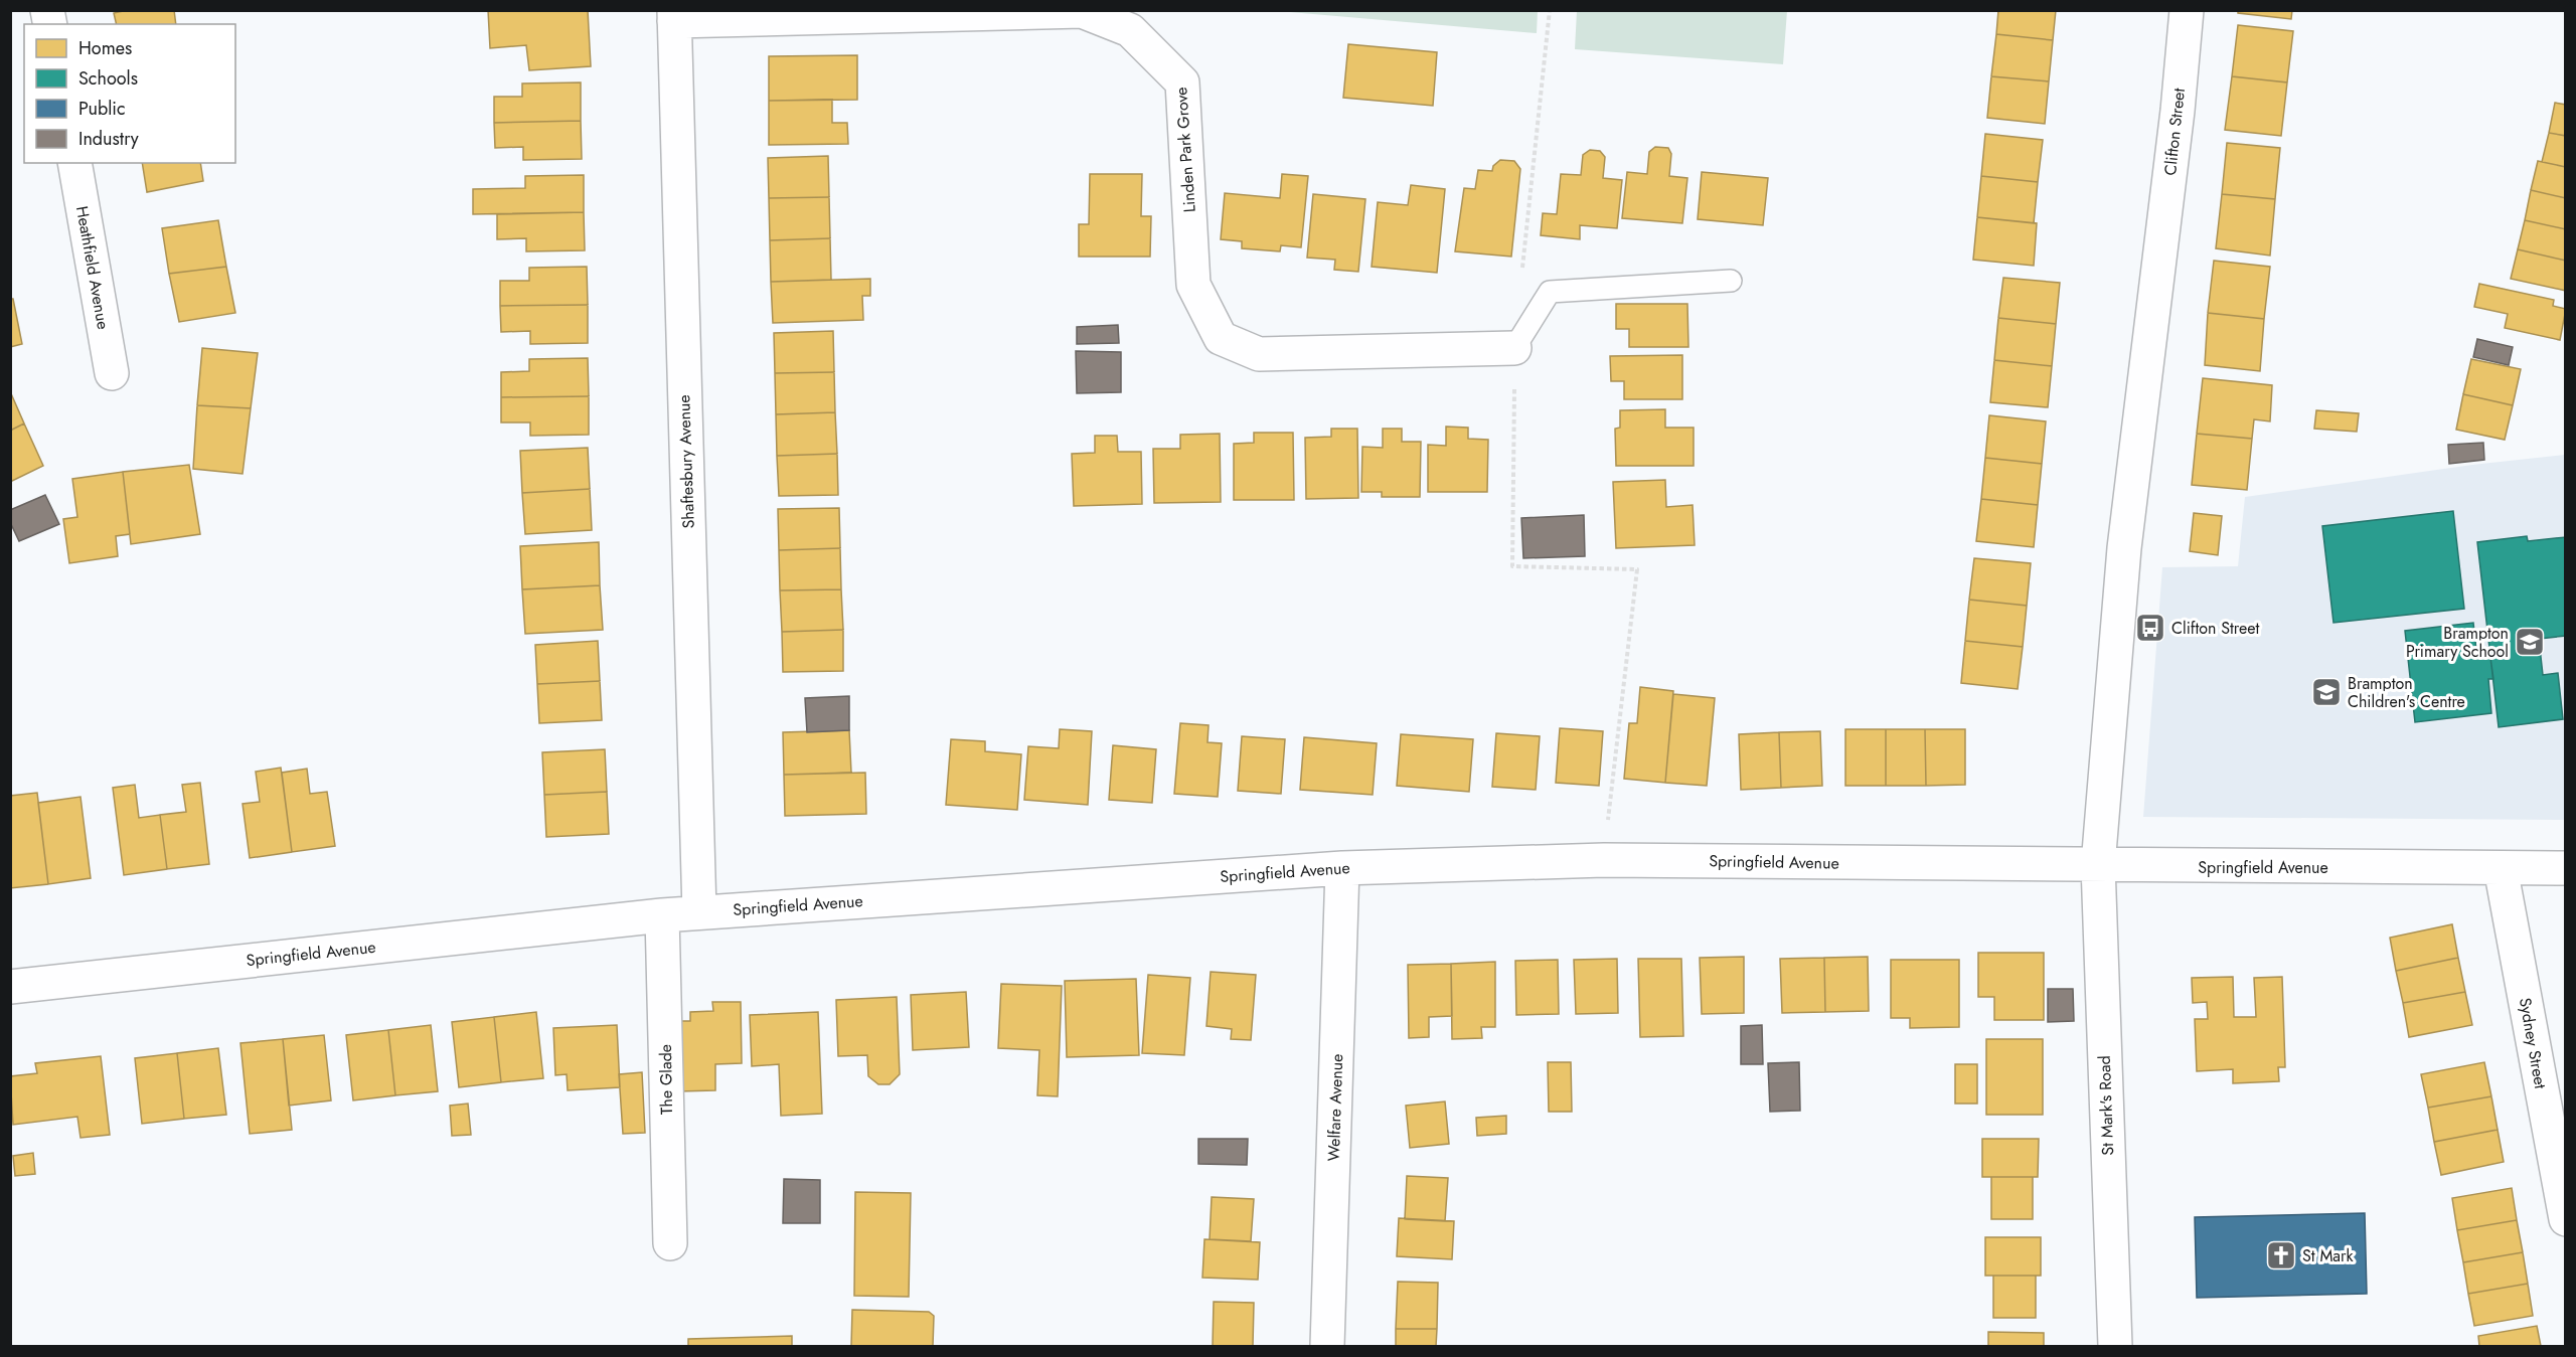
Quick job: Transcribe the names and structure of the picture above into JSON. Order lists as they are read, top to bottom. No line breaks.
{"streets":{"street":["Clifton Street","Linden Park Grove","Heathfield Avenue","Shaftesbury Avenue","Springfield Avenue","Sydney Street","The Glade","St Mark's Road","Welfare Avenue"]},"crossings":[["Clifton Street","Springfield Avenue"],["Clifton Street","St Mark's Road"],["Linden Park Grove","Shaftesbury Avenue"],["Shaftesbury Avenue","Springfield Avenue"],["Springfield Avenue","Sydney Street"],["Springfield Avenue","The Glade"],["Springfield Avenue","St Mark's Road"],["Springfield Avenue","Welfare Avenue"]],"places":{"bus stop":["Clifton Street"],"school or university":["Brampton Primary School","Brampton Children's Centre"],"church":["St Mark"]},"legend":["Homes","Schools","Public","Industry"]}
